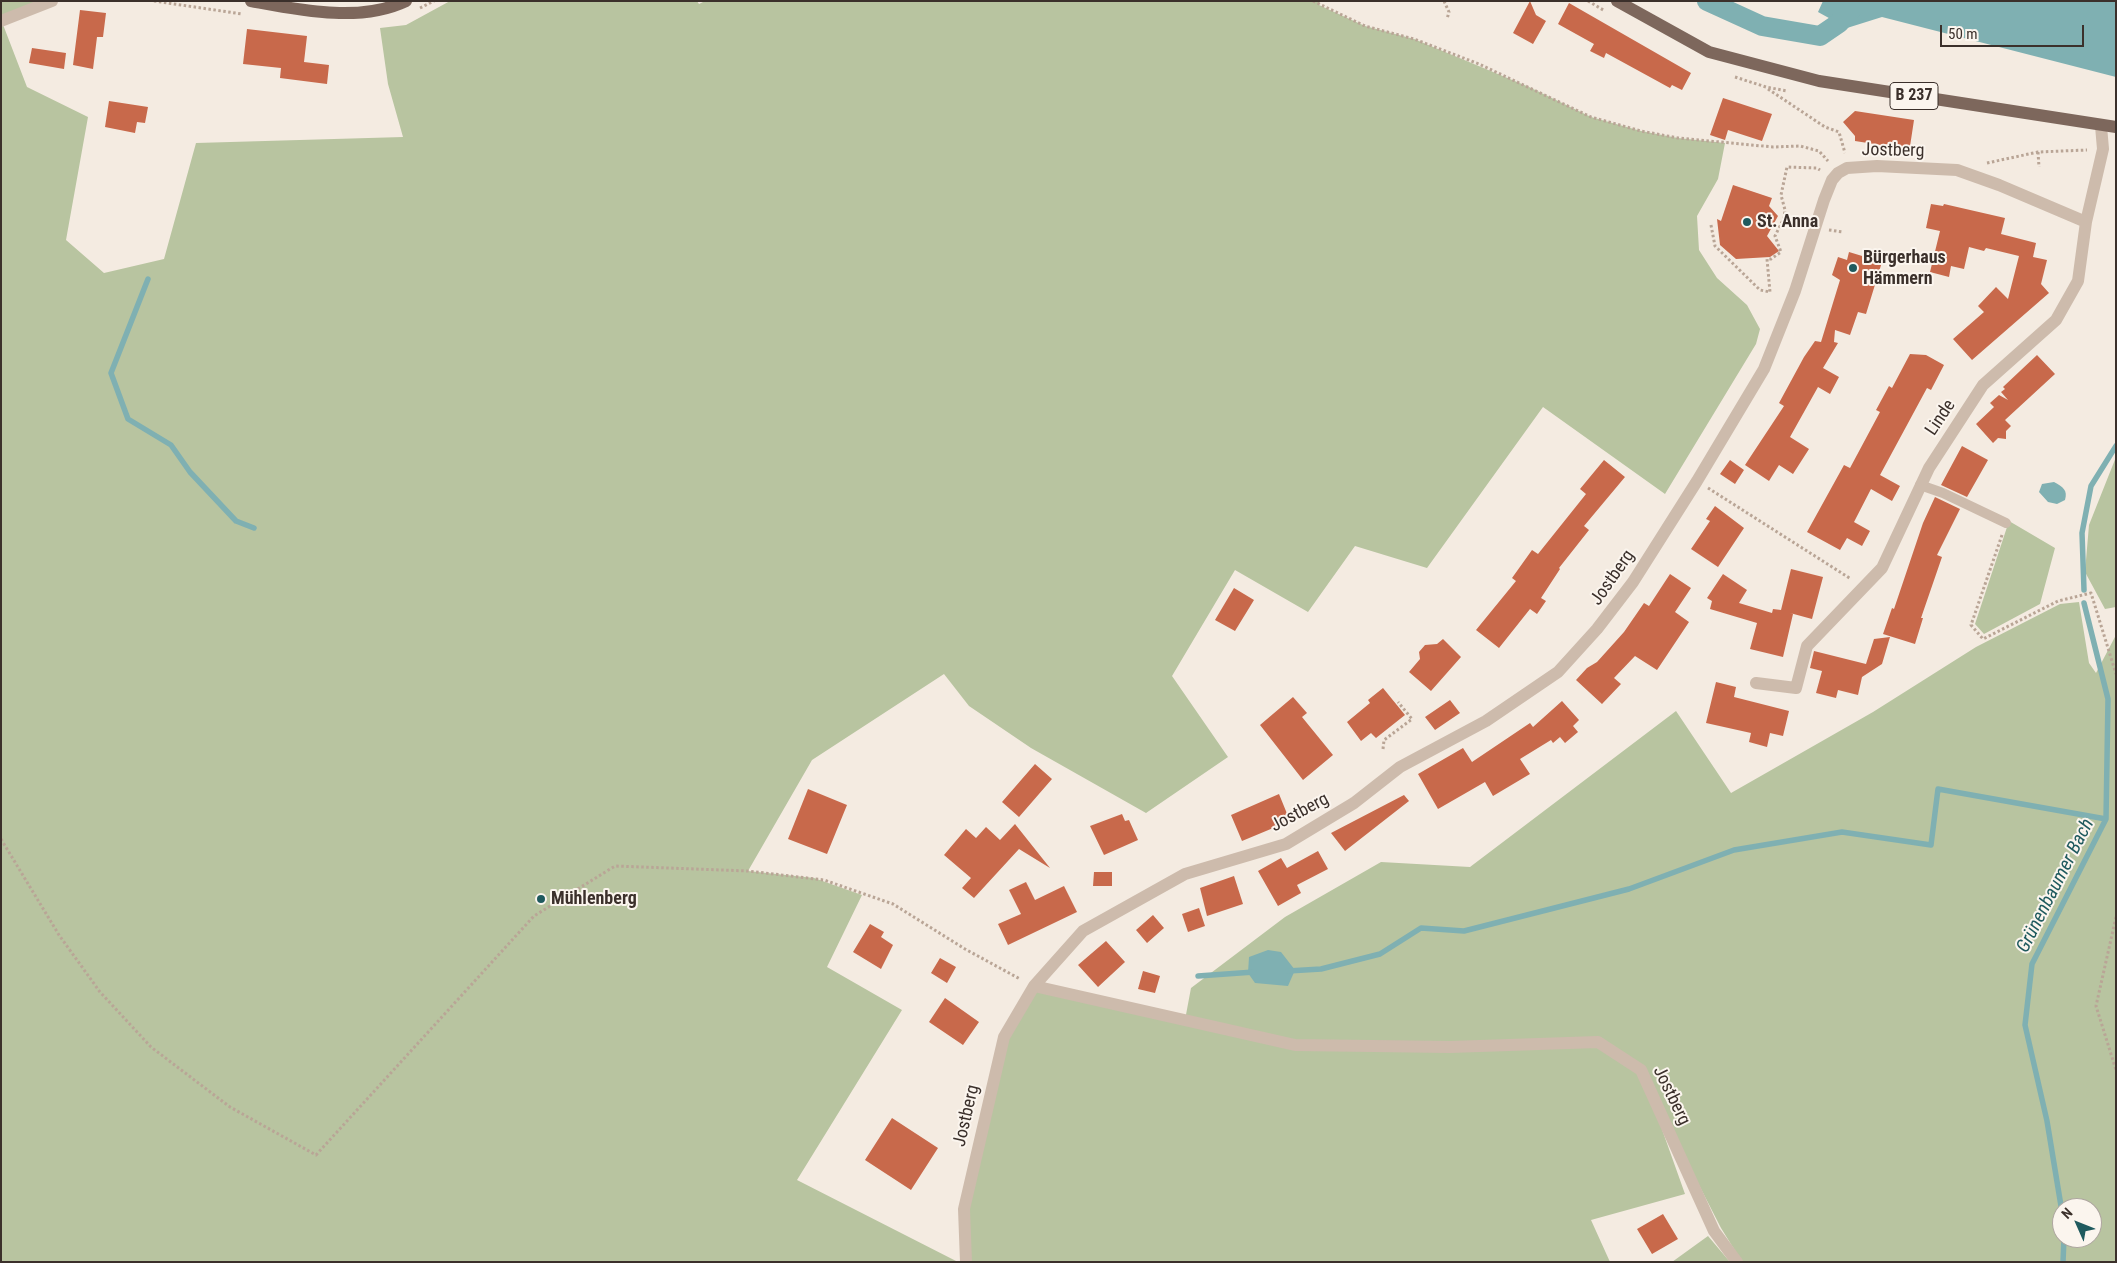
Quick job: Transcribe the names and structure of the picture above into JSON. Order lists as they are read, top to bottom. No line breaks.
{"streets":{"main road":["B 237"],"street":["Jostberg","Linde"]},"crossings":[["B 237","Linde"],["Jostberg","Linde"]],"water":["Grünenbaumer Bach"],"places":["St. Anna","Bürgerhaus Hämmern","Mühlenberg"],"scale_bar":"50 m","north":"top left"}
